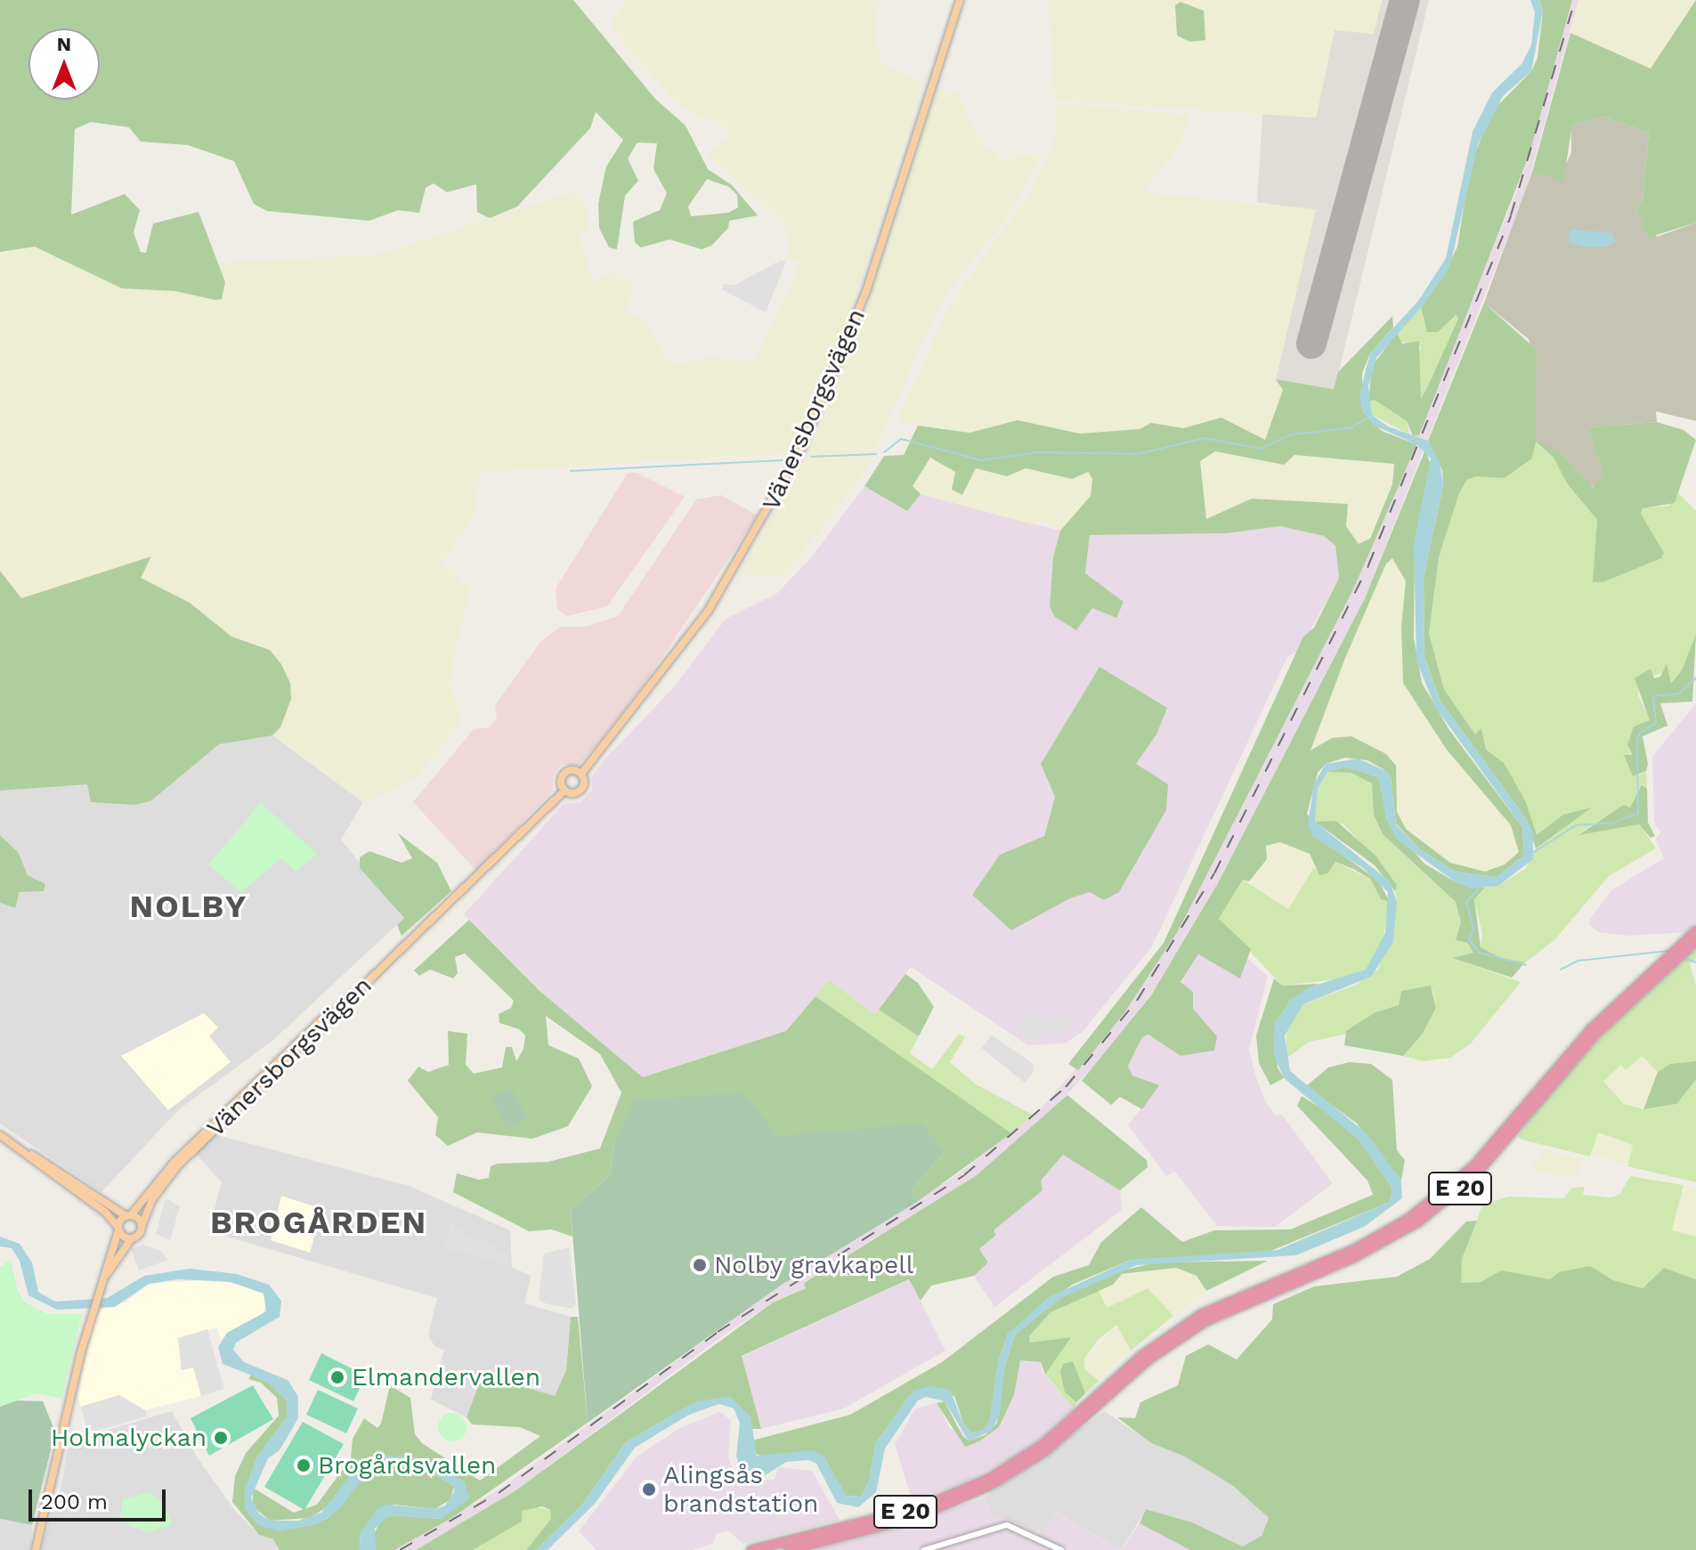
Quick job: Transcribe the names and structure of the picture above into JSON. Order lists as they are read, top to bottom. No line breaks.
{"streets":{"highway":["E 20"],"main road":["Vänersborgsvägen"]},"districts":["NOLBY","BROGÅRDEN"],"places":["Nolby gravkapell","Elmandervallen","Holmalyckan","Brogårdsvallen","Alingsås brandstation"],"scale_bar":"200 m","north":"top"}
